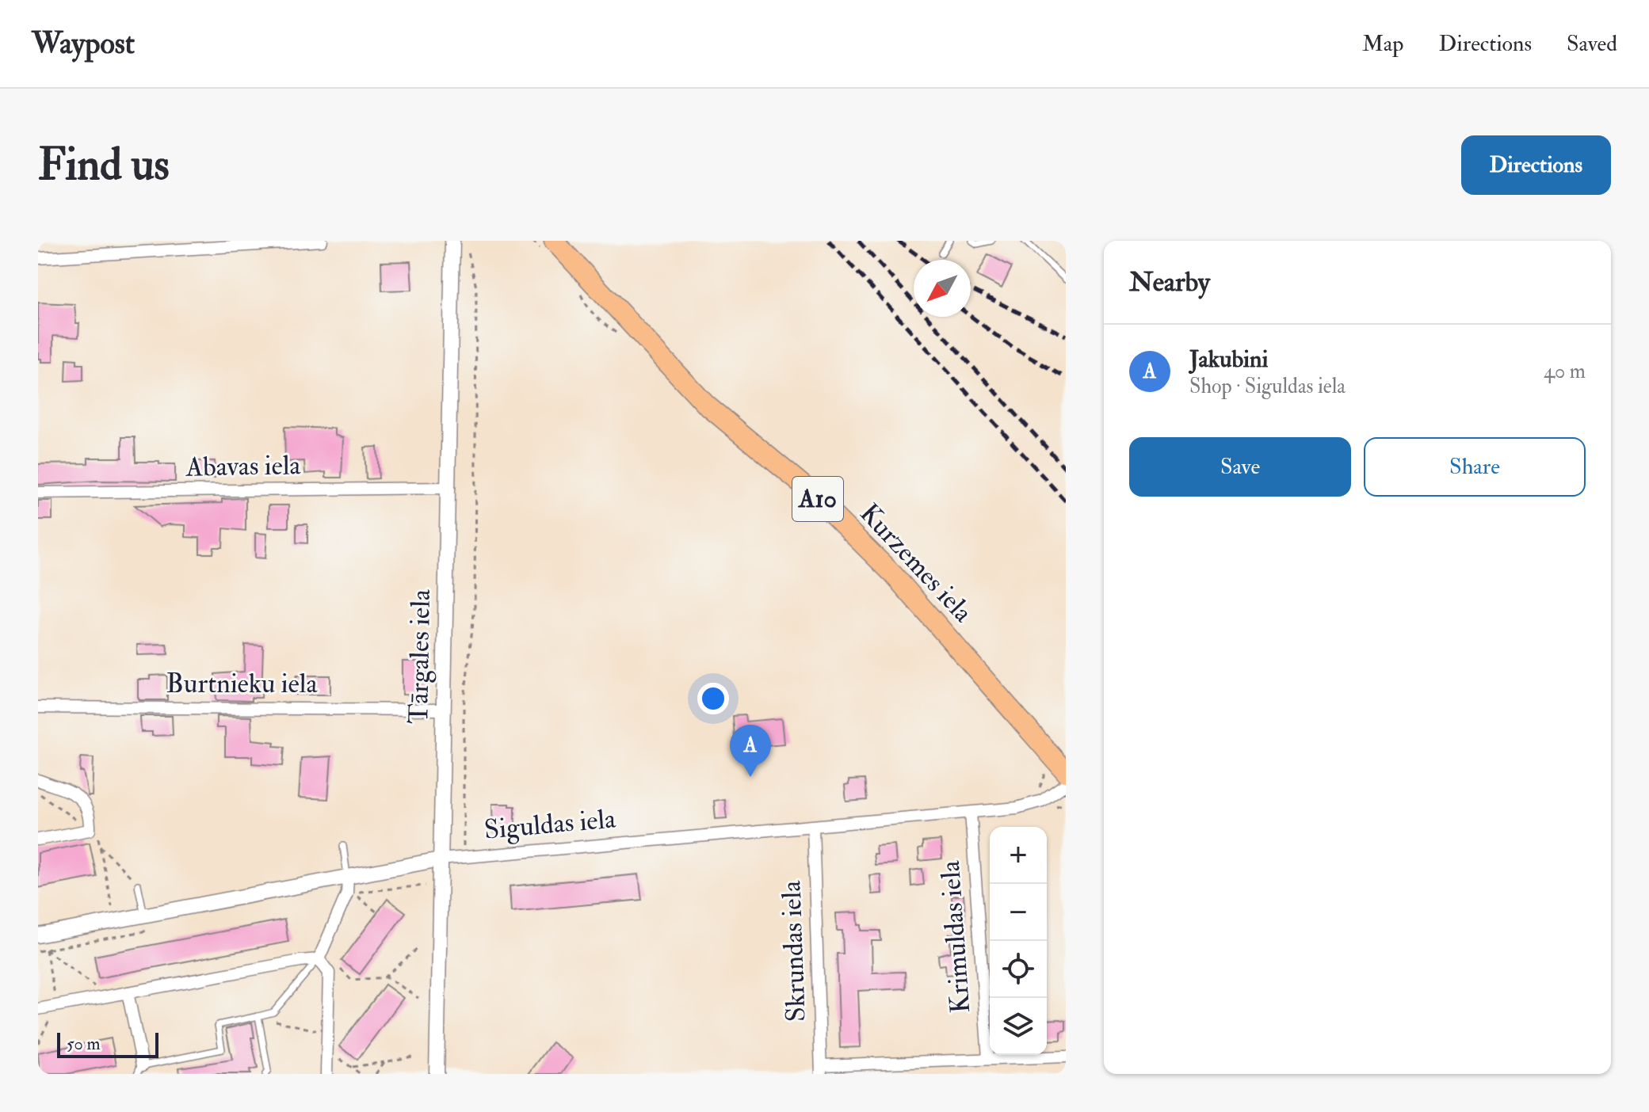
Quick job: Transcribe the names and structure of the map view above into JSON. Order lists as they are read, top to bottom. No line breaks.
{"streets":{"highway":["A10","Kurzemes iela"],"street":["Abavas iela","Tārgales iela","Burtnieku iela","Siguldas iela","Krimuldas iela","Skrundas iela"]},"crossings":[["Abavas iela","Tārgales iela"],["Tārgales iela","Burtnieku iela"],["Tārgales iela","Siguldas iela"],["Siguldas iela","Krimuldas iela"],["Siguldas iela","Skrundas iela"]],"scale_bar":"50 m","north":"bottom left","page":{"header":"Waypost","nav":["Map","Directions","Saved"],"buttons":["Directions",["Save","Share"]],"title":"Find us","heading":"Nearby","list":[{"mark":"A","name":"Jakubini","note":"Shop · Siguldas iela","value":"40 m"}],"pins":"A","map_buttons":["+","−"],"scale":"50 m"}}
